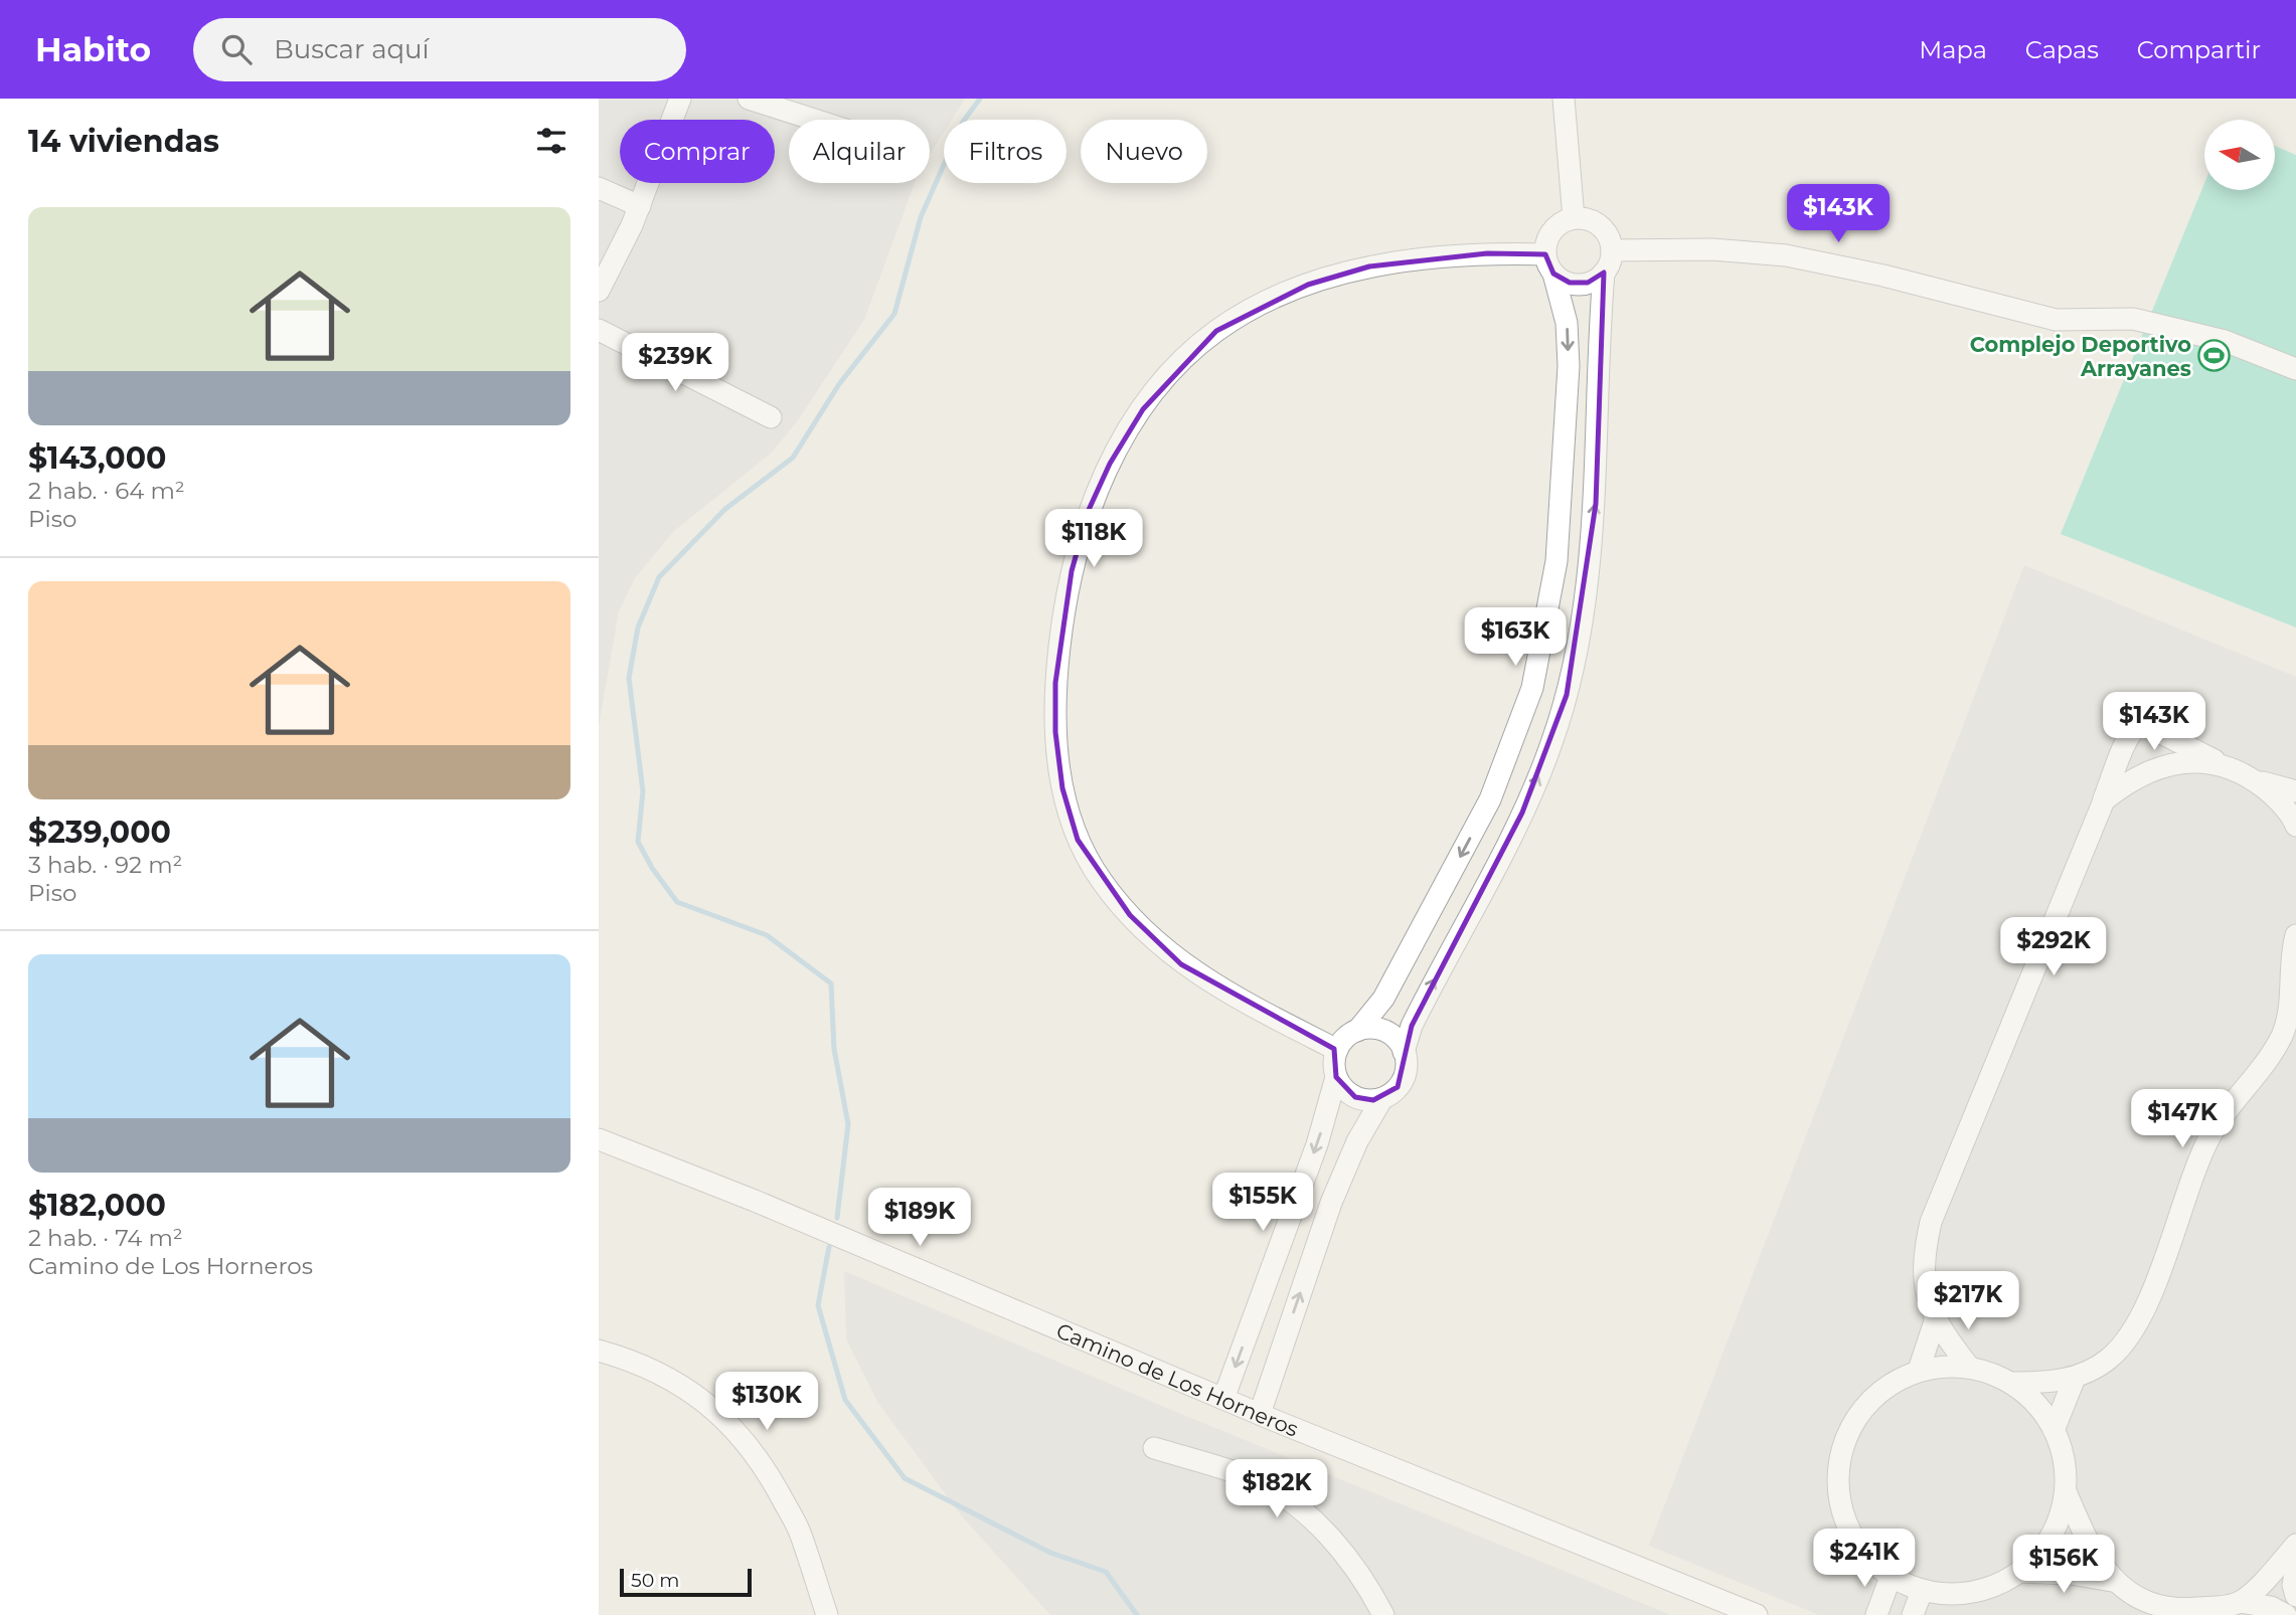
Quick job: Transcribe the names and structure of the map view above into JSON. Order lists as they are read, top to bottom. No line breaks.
{"streets":{"street":["Camino de Los Horneros"]},"places":{"sports":["Complejo Deportivo Arrayanes"]},"scale_bar":"50 m","north":"left","page":{"header":"Habito","search":"Buscar aquí","nav":["Mapa","Capas","Compartir"],"heading":"14 viviendas","chip":["Comprar","Alquilar","Filtros","Nuevo"],"list":[{"name":"$143,000","note":"2 hab. · 64 m² · Piso"},{"name":"$239,000","note":"3 hab. · 92 m² · Piso"},{"name":"$182,000","note":"2 hab. · 74 m² · Camino de Los Horneros"}],"price":["$143K","$239K","$118K","$163K","$143K","$292K","$147K","$155K","$189K","$217K","$130K","$182K","$241K","$156K"],"scale":"50 m"}}
